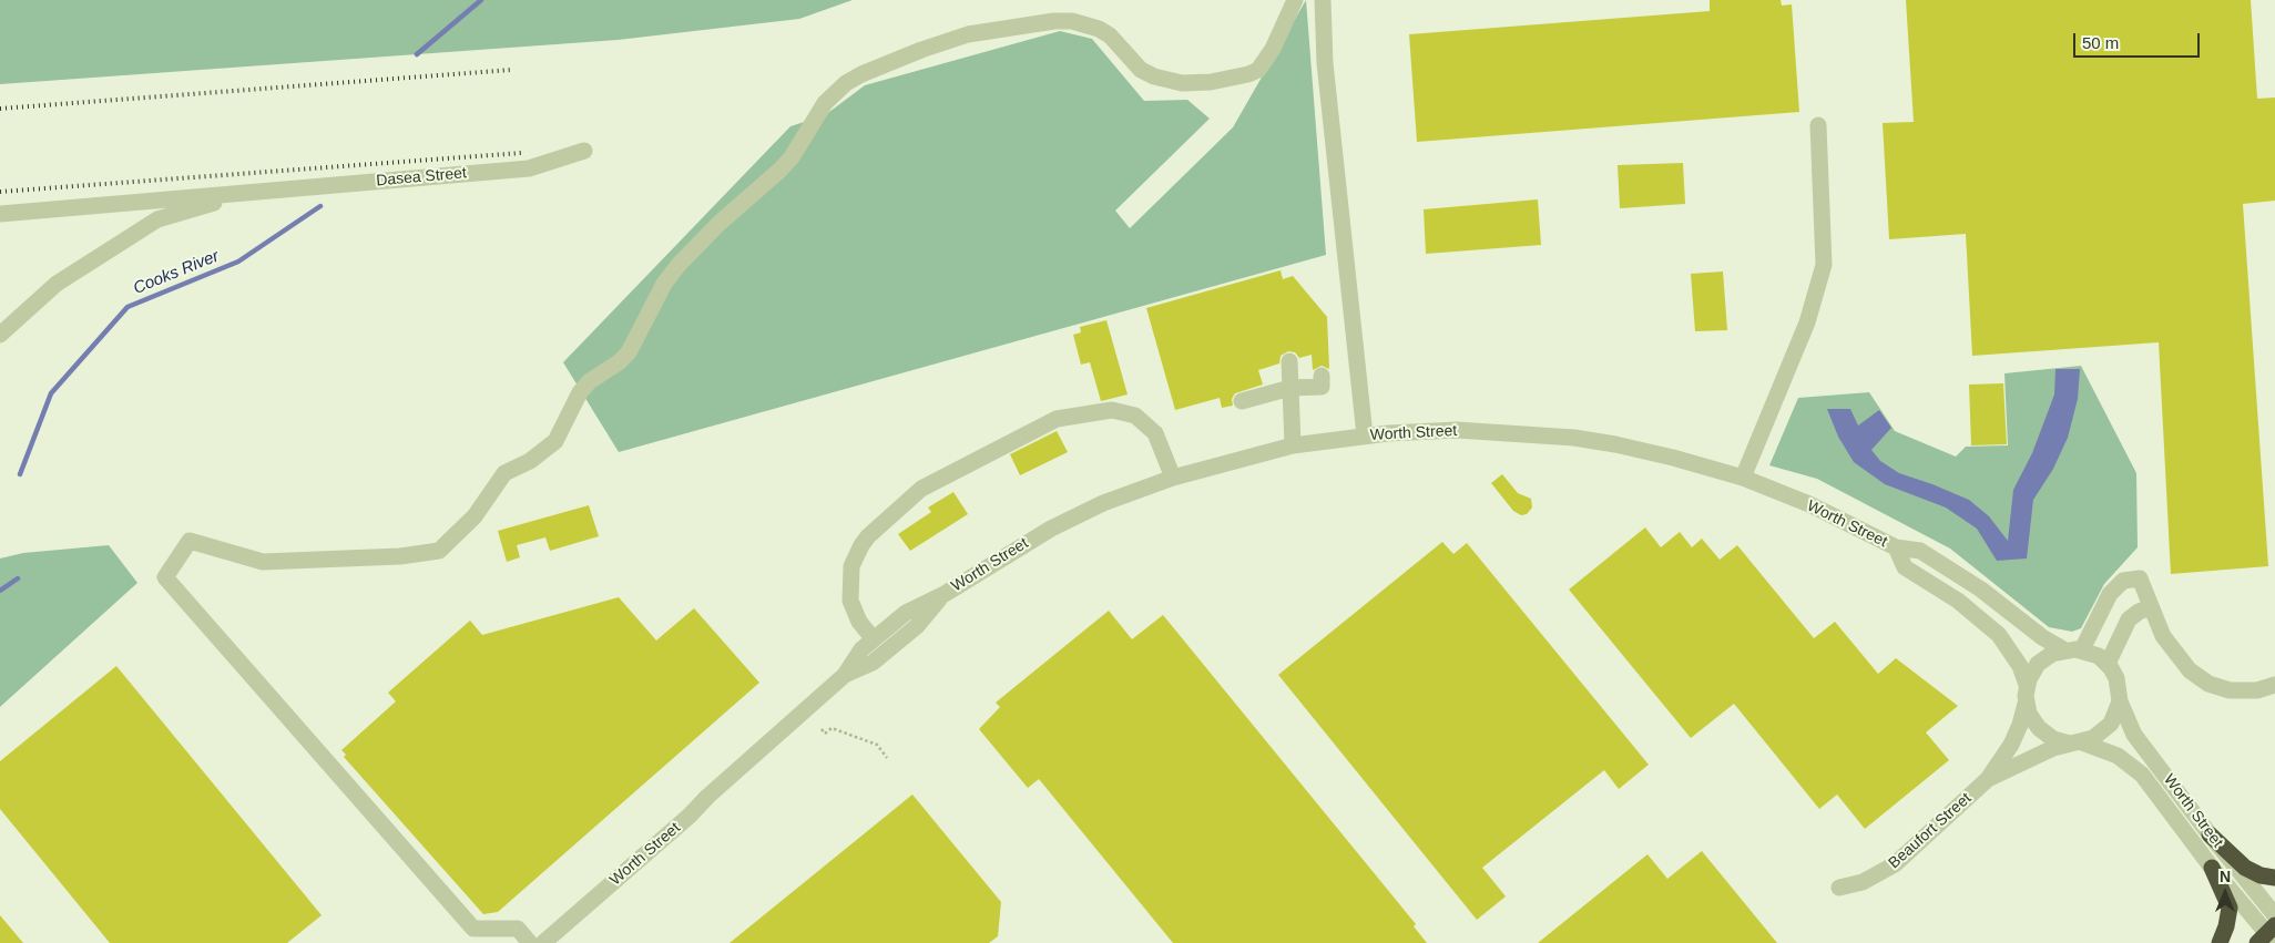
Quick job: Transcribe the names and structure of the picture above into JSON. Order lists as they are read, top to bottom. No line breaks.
{"streets":{"street":["Dasea Street","Worth Street","Beaufort Street"]},"crossings":[["Worth Street","Beaufort Street"]],"water":["Cooks River"],"scale_bar":"50 m","north":"top"}
